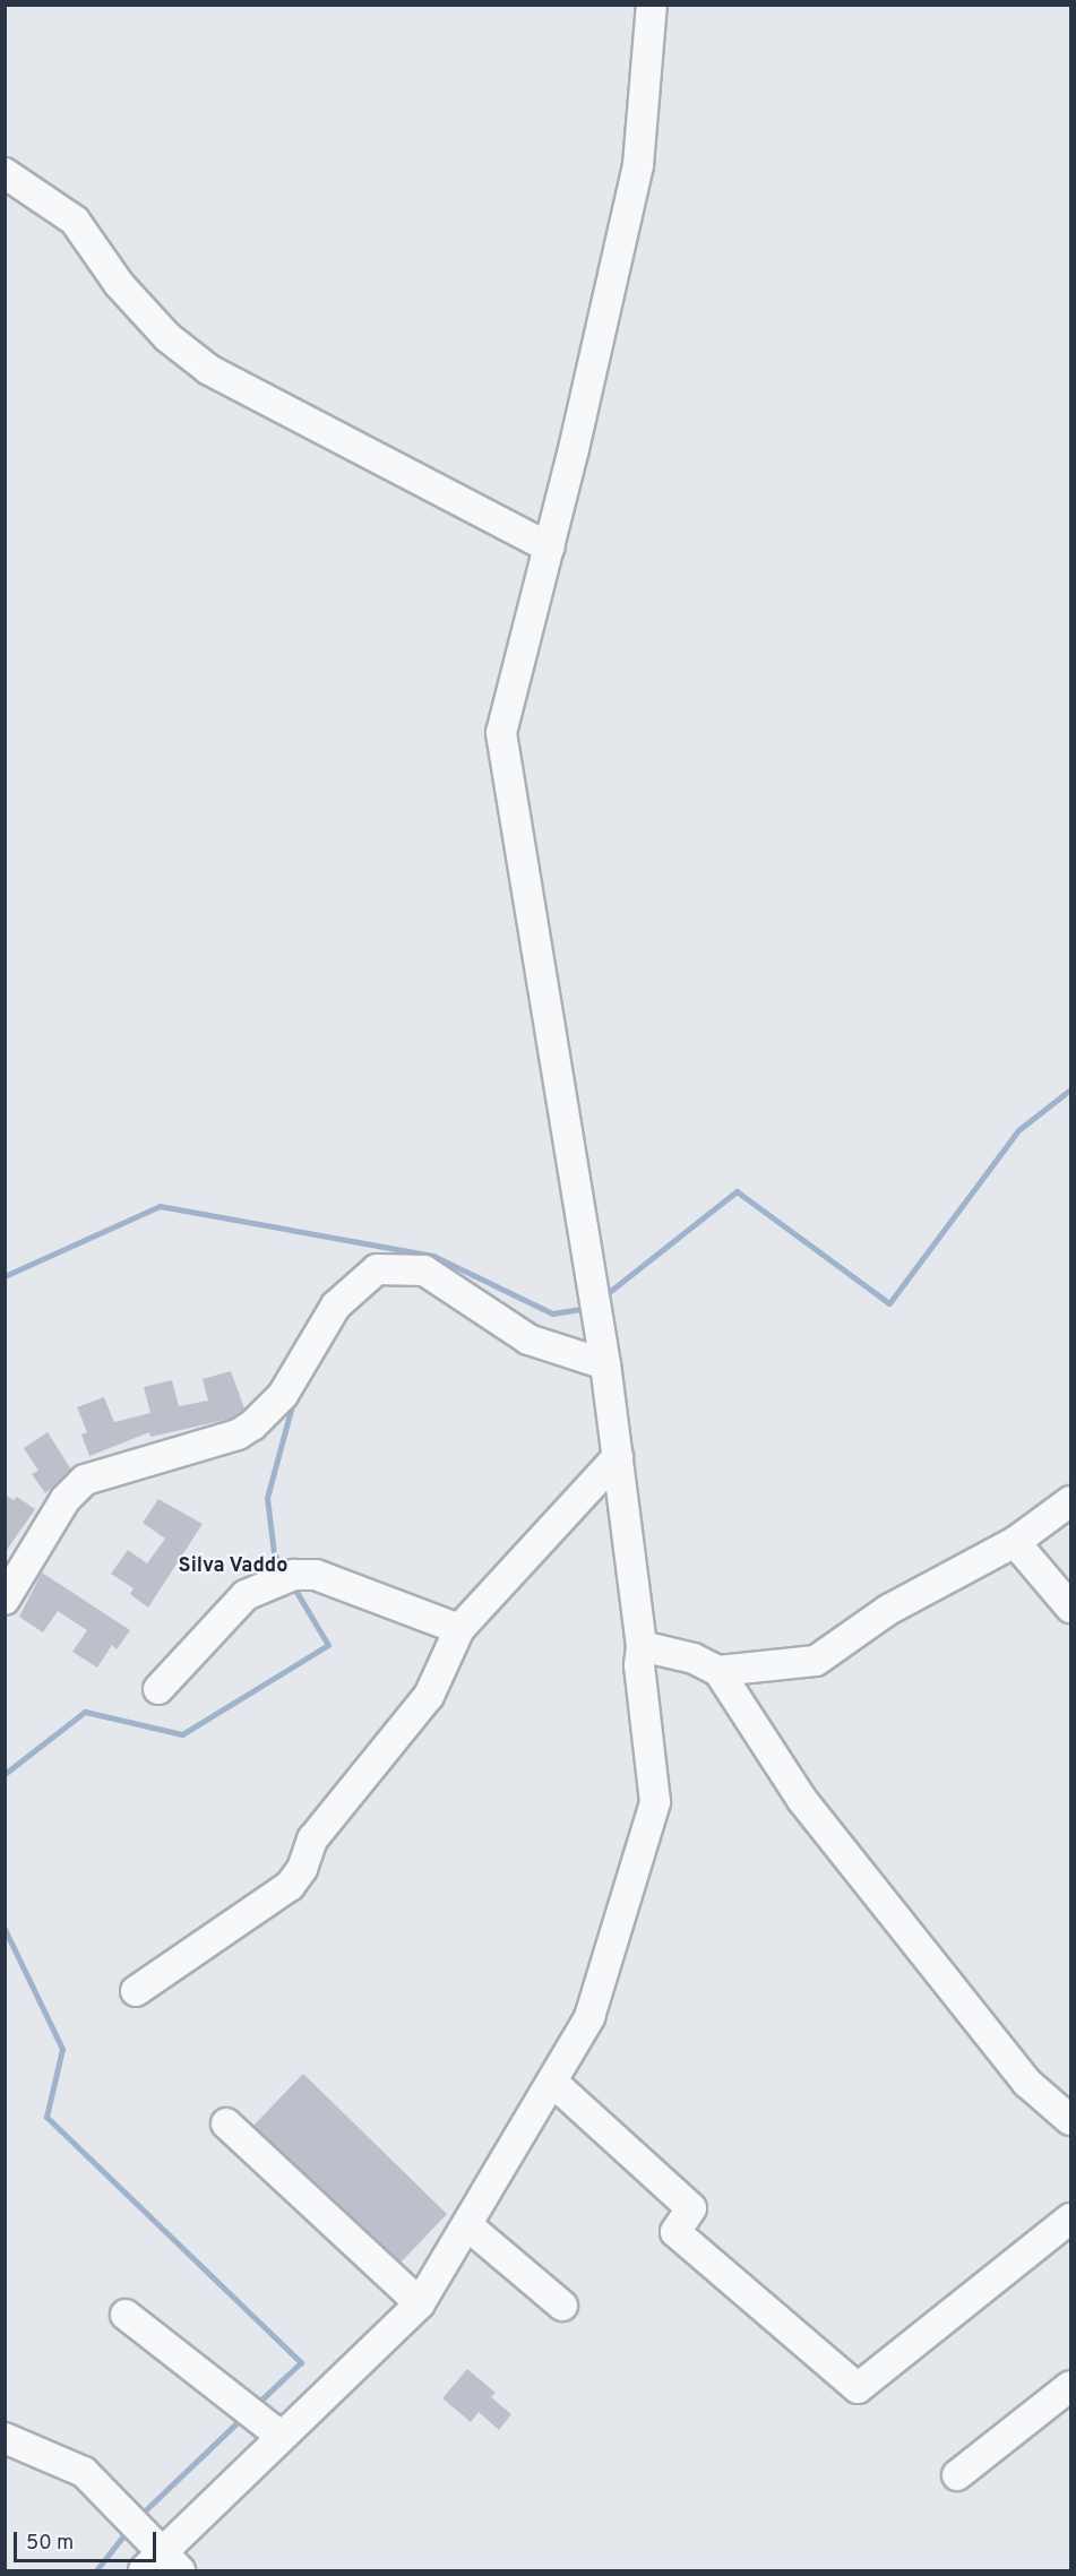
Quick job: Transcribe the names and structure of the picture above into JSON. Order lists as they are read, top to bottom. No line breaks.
{"districts":["Silva Vaddo"],"scale_bar":"50 m"}
